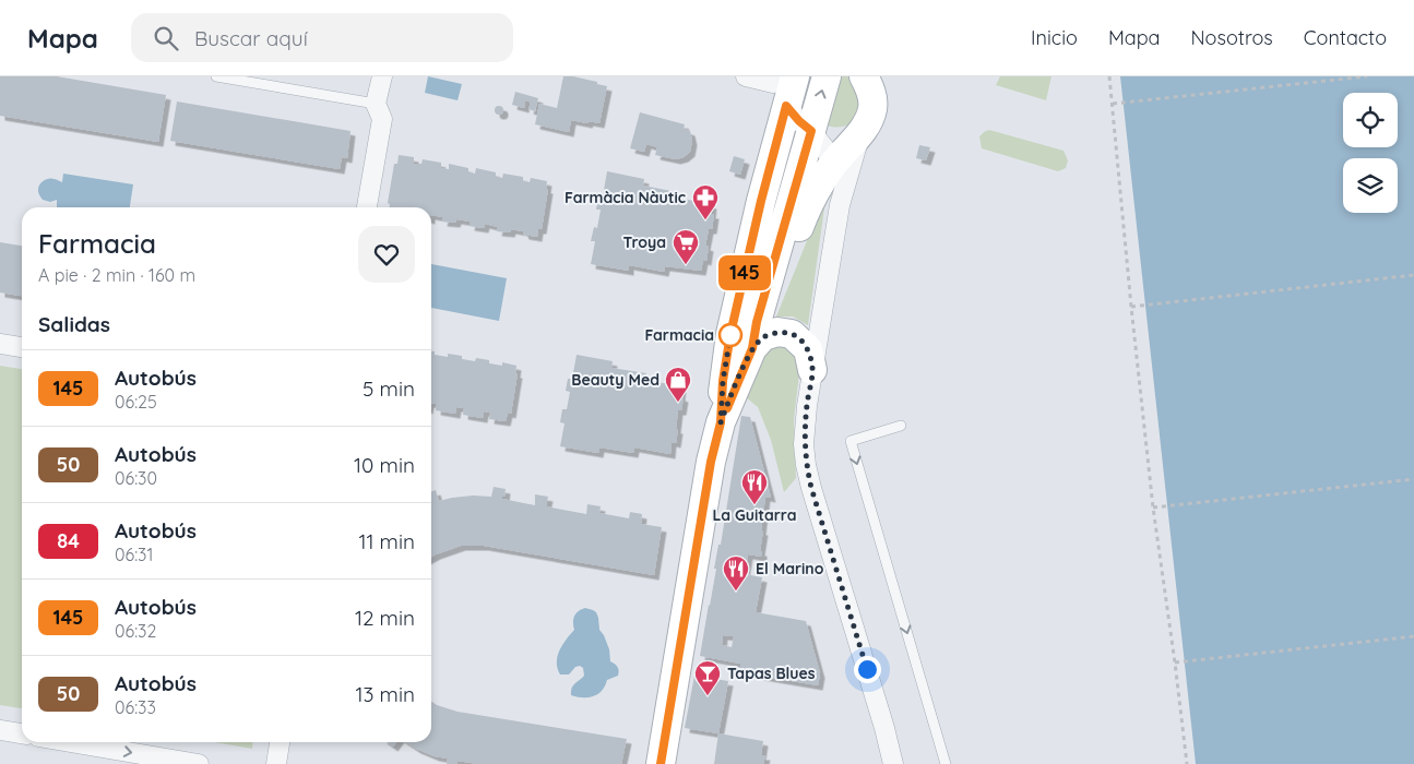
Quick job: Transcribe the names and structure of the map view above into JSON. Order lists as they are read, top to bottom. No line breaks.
{"places":{"pharmacy":["Farmàcia Nàutic"],"supermarket":["Troya"],"other":["Farmacia"],"shop":["Beauty Med"],"restaurant":["La Guitarra","El Marino"],"bar":["Tapas Blues"]},"lines":["bus line 145"],"page":{"header":"Mapa","search":"Buscar aquí","nav":["Inicio","Mapa","Nosotros","Contacto"],"on_map":"145","heading":[["Farmacia","A pie · 2 min · 160 m"],"Salidas"],"list":[{"mark":"145","name":"Autobús","note":"06:25","value":"5 min"},{"mark":"50","name":"Autobús","note":"06:30","value":"10 min"},{"mark":"84","name":"Autobús","note":"06:31","value":"11 min"},{"mark":"145","name":"Autobús","note":"06:32","value":"12 min"},{"mark":"50","name":"Autobús","note":"06:33","value":"13 min"}]}}
